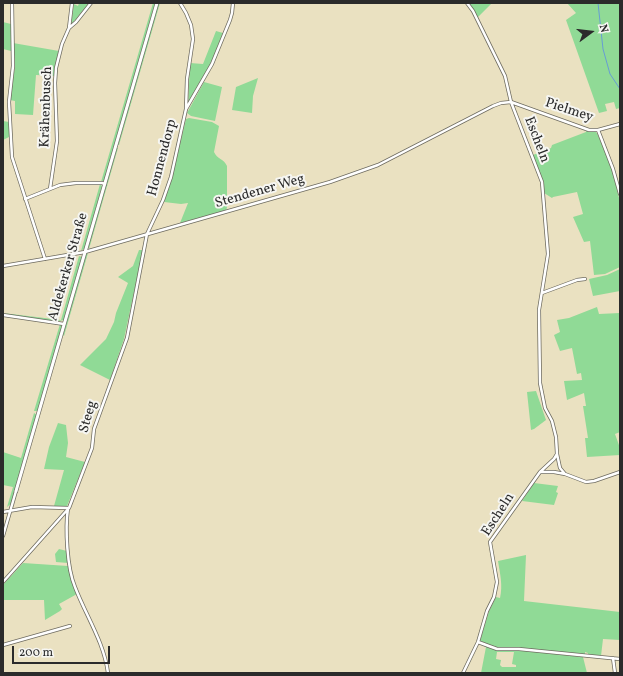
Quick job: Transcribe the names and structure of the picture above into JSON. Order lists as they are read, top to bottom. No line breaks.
{"streets":{"street":["Krähenbusch","Pielmey","Escheln","Honnendorp","Stendener Weg","Aldekerker Straße","Steeg"]},"crossings":[["Pielmey","Escheln"],["Pielmey","Stendener Weg"],["Escheln","Stendener Weg"],["Honnendorp","Stendener Weg"],["Honnendorp","Steeg"],["Stendener Weg","Aldekerker Straße"],["Stendener Weg","Steeg"]],"scale_bar":"200 m","north":"right"}
